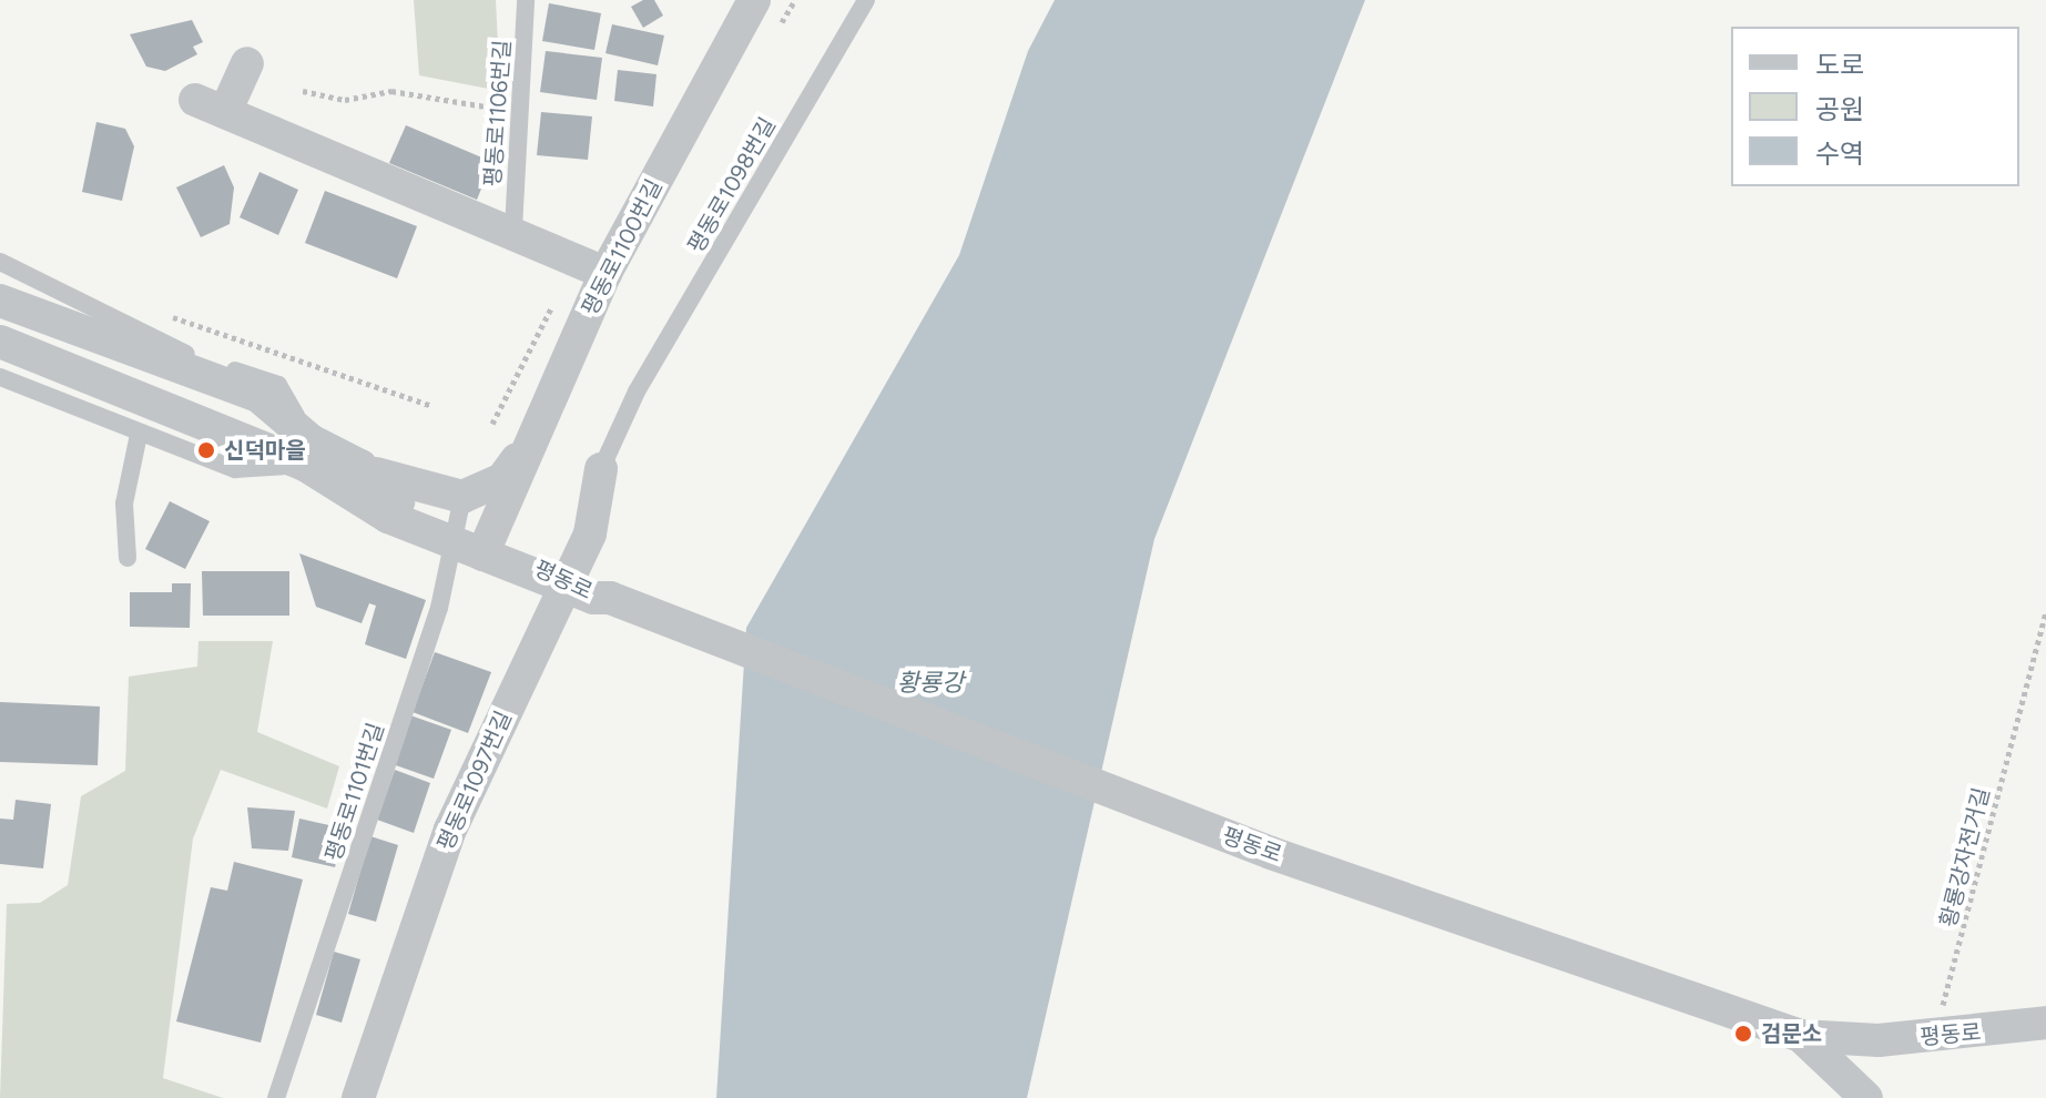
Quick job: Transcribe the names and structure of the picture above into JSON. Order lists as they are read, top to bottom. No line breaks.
{"streets":{"street":["평동로1100번길","평동로","평동로1097번길"],"lane":["평동로1106번길","평동로1098번길","평동로1101번길"],"path":["황룡강자전거길"]},"crossings":[["평동로1098번길","평동로1097번길"],["평동로1100번길","평동로"],["평동로1100번길","평동로1101번길"],["평동로","평동로1097번길"],["평동로","평동로1101번길"],["평동로","황룡강자전거길"]],"water":["황룡강"],"places":["신덕마을","검문소"],"legend":["도로","공원","수역"]}
